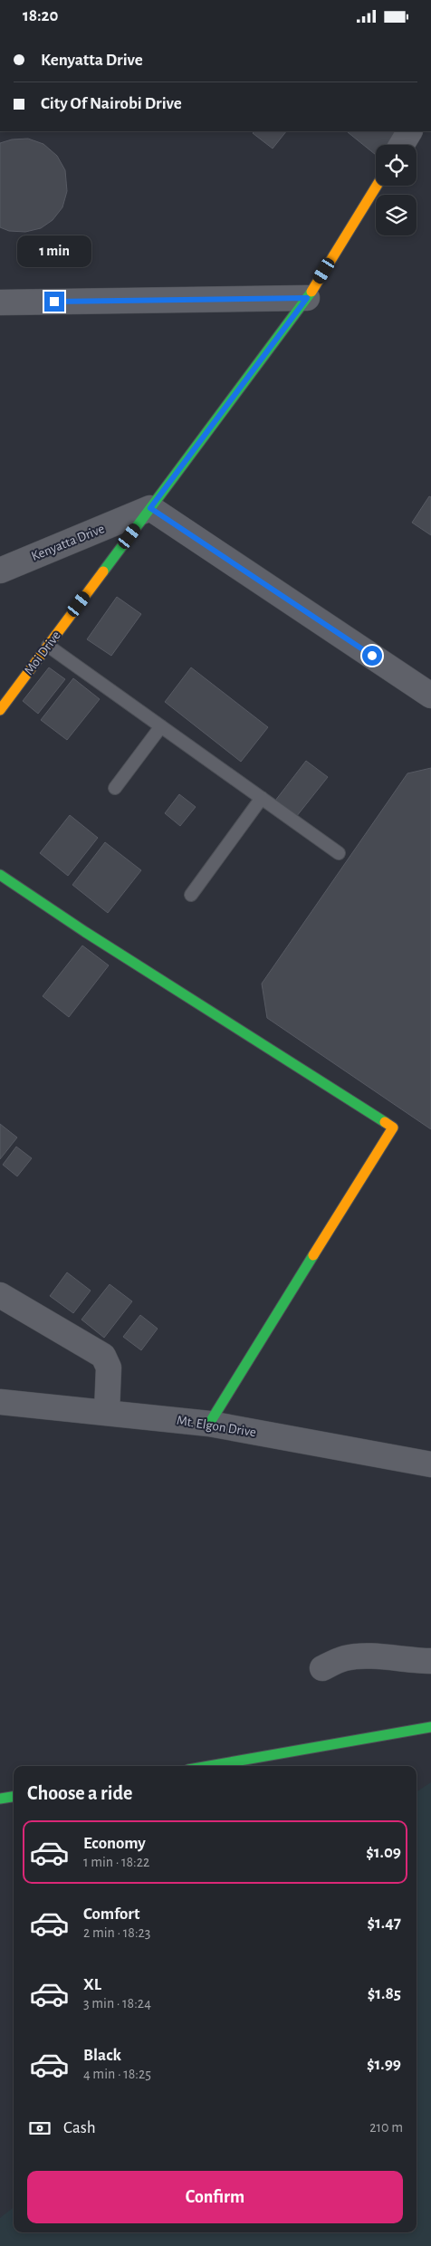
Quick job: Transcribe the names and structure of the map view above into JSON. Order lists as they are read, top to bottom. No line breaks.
{"streets":{"street":["Kenyatta Drive","Moi Drive","Mt. Elgon Drive"]},"crossings":[["Kenyatta Drive","Moi Drive"]],"page":{"status":"18:20","banner":["Kenyatta Drive","City Of Nairobi Drive"],"bubble":"1 min","heading":"Choose a ride","list":[{"name":"Economy","note":"1 min · 18:22","value":"$1.09"},{"name":"Comfort","note":"2 min · 18:23","value":"$1.47"},{"name":"XL","note":"3 min · 18:24","value":"$1.85"},{"name":"Black","note":"4 min · 18:25","value":"$1.99"}],"pay":["Cash","210 m"],"buttons":"Confirm"}}
